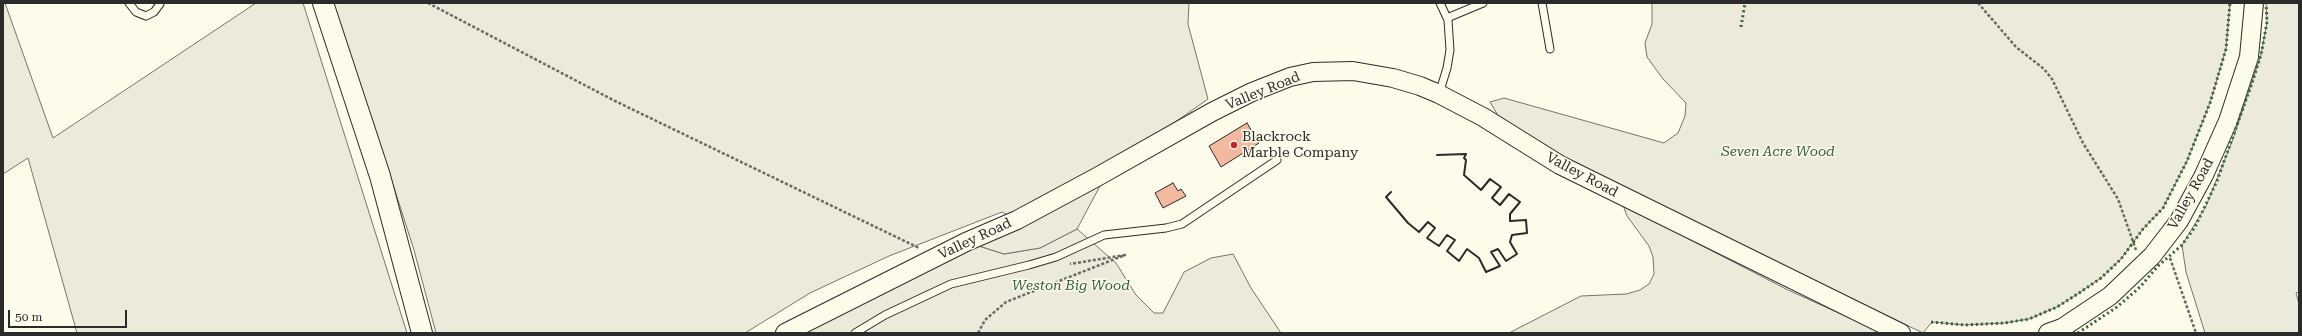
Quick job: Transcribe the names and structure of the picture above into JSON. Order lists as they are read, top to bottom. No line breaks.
{"streets":{"street":["Valley Road"]},"parks":["Seven Acre Wood","Weston Big Wood"],"places":["Blackrock Marble Company"],"scale_bar":"50 m"}
